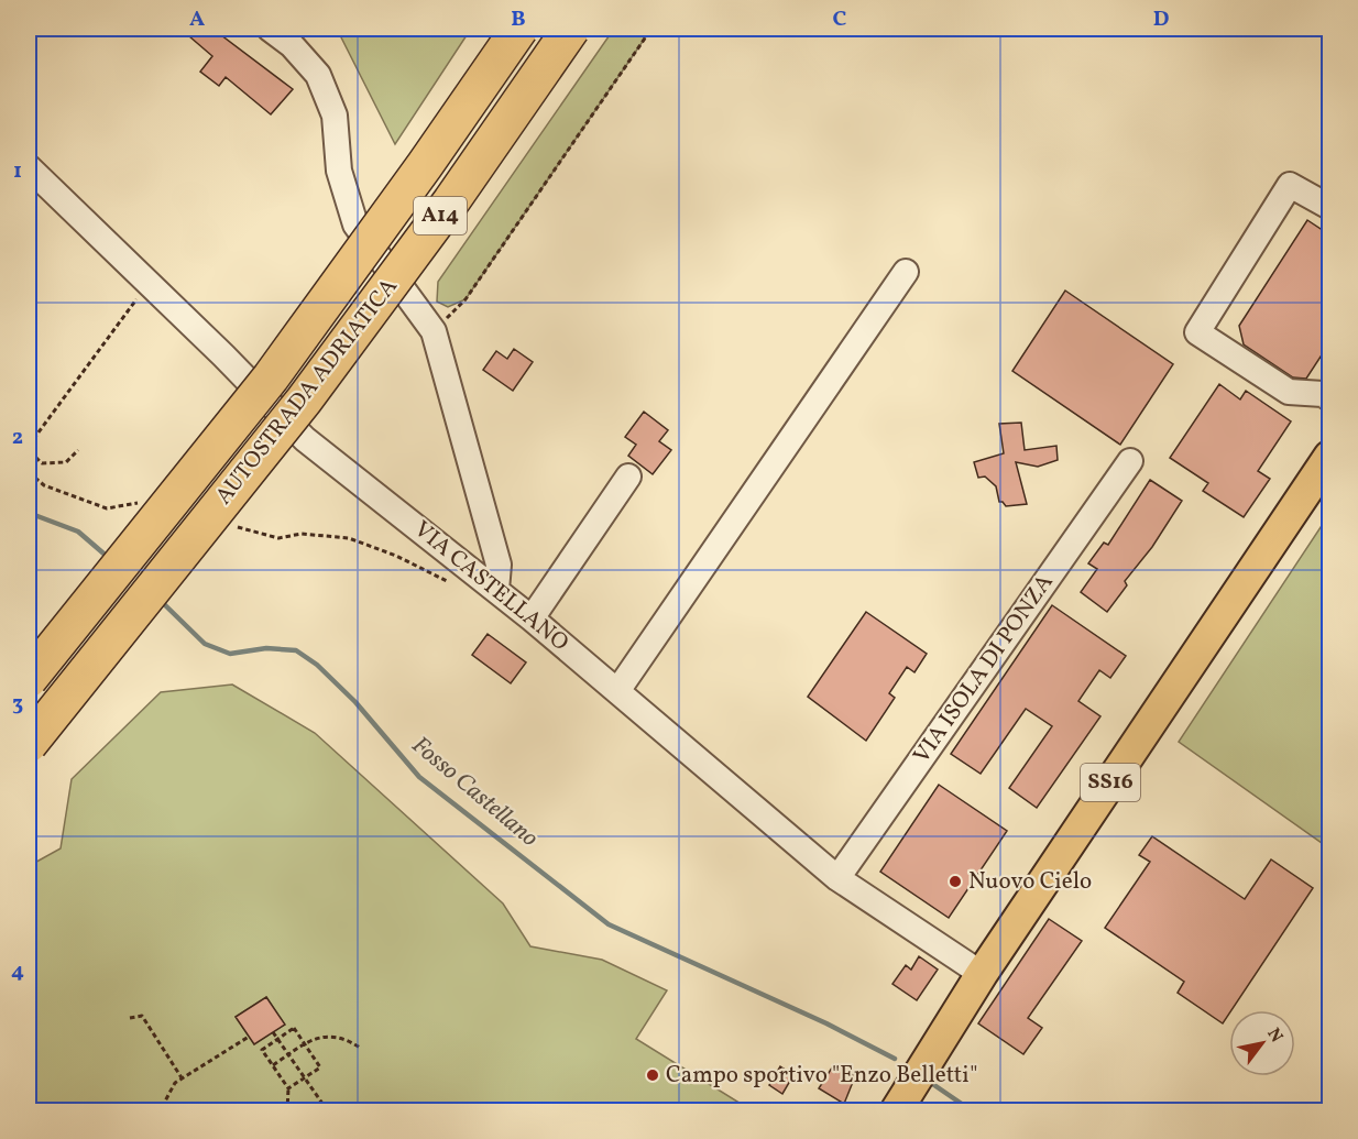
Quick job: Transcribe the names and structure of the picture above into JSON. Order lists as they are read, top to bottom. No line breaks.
{"streets":{"highway":["A14","AUTOSTRADA ADRIATICA"],"main road":["SS16"],"street":["VIA CASTELLANO","VIA ISOLA DI PONZA"]},"crossings":[["VIA CASTELLANO","VIA ISOLA DI PONZA"],["VIA CASTELLANO","SS16"]],"water":["Fosso Castellano"],"places":["Nuovo Cielo","Campo sportivo \"Enzo Belletti\""],"north":"top right","grid":{"columns":["A","B","C","D"],"rows":["1","2","3","4"]}}
